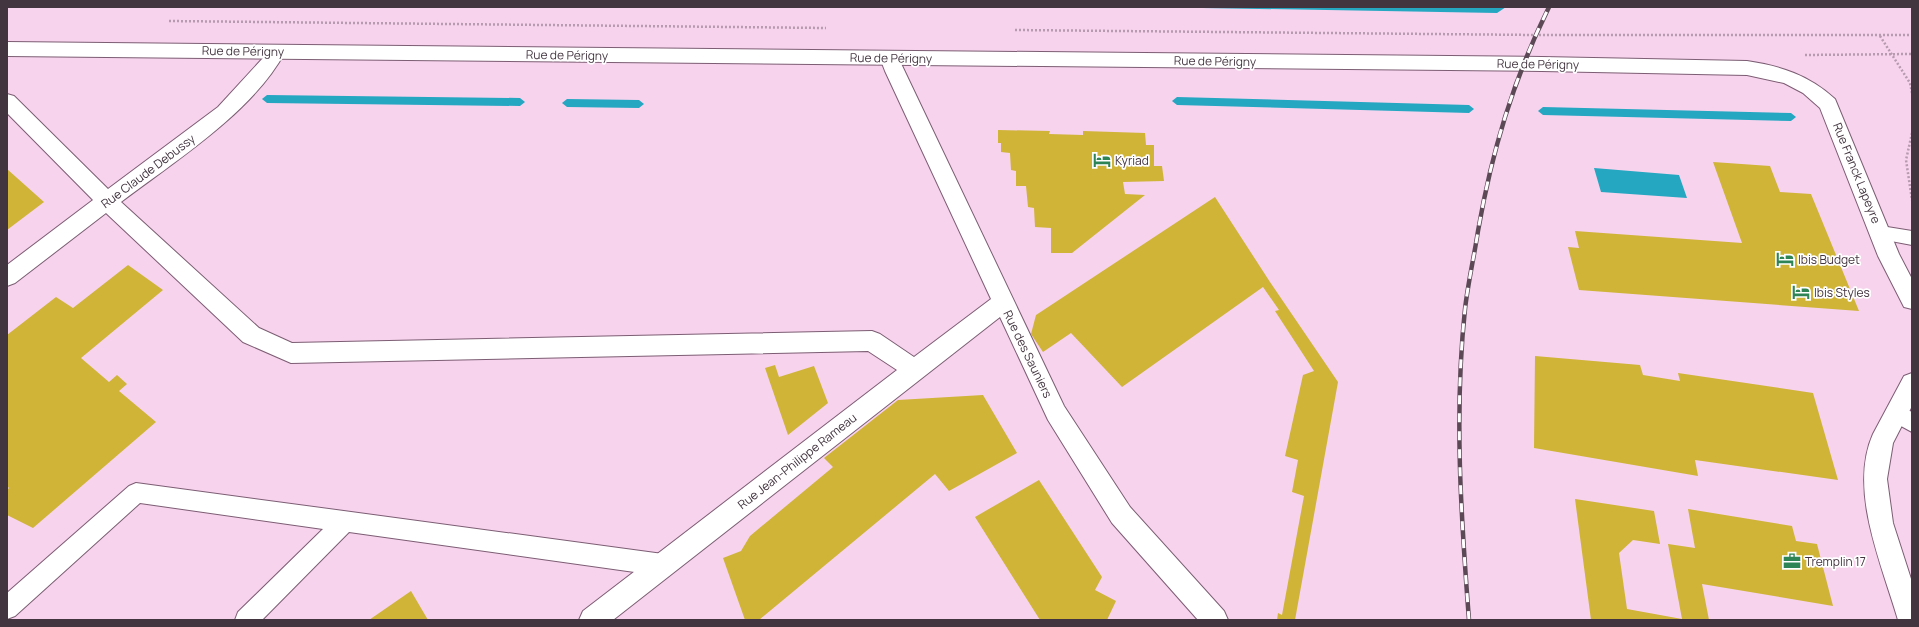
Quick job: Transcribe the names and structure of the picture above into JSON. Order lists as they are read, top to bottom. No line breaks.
{"streets":{"street":["Rue de Périgny","Rue Claude Debussy","Rue Franck Lapeyre","Rue des Sauniers","Rue Jean-Philippe Rameau"]},"crossings":[["Rue de Périgny","Rue Claude Debussy"],["Rue de Périgny","Rue Franck Lapeyre"],["Rue de Périgny","Rue des Sauniers"],["Rue des Sauniers","Rue Jean-Philippe Rameau"]],"places":{"hotel":["Kyriad","Ibis Budget","Ibis Styles"],"office":["Tremplin 17"]}}
